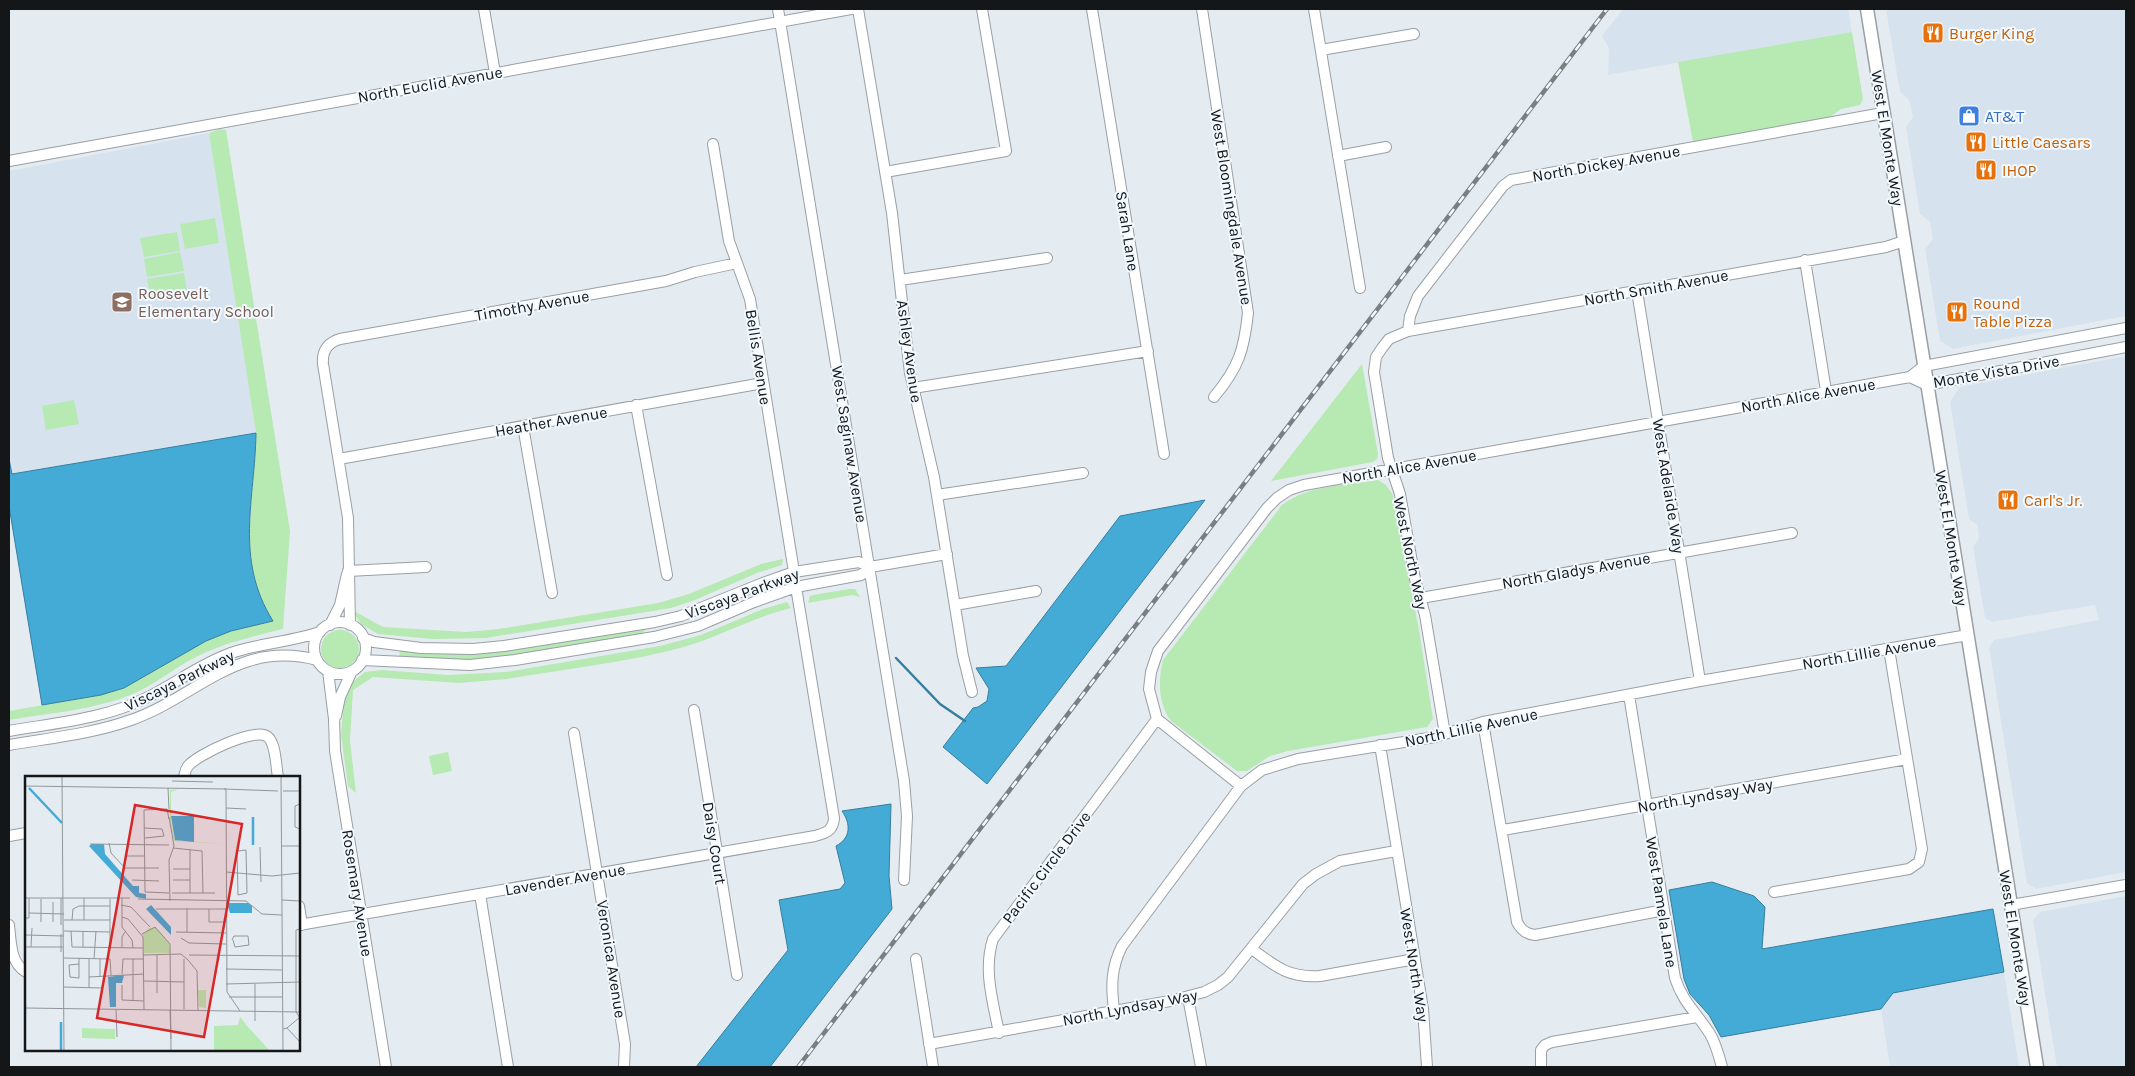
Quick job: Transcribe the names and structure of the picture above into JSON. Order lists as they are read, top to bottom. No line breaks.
{"streets":{"main road":["West El Monte Way"],"street":["North Euclid Avenue","North Dickey Avenue","West Bloomingdale Avenue","Sarah Lane","North Smith Avenue","Timothy Avenue","Ashley Avenue","Bellis Avenue","Monte Vista Drive","North Alice Avenue","Heather Avenue","West Saginaw Avenue","West Adelaide Way","West North Way","North Gladys Avenue","Viscaya Parkway","North Lillie Avenue","North Lyndsay Way","Daisy Court","Pacific Circle Drive","Lavender Avenue","Rosemary Avenue","West Pamela Lane","Veronica Avenue"]},"crossings":[["North Euclid Avenue","West Saginaw Avenue"],["West El Monte Way","North Dickey Avenue"],["West El Monte Way","North Smith Avenue"],["West El Monte Way","Monte Vista Drive"],["West El Monte Way","North Lillie Avenue"],["North Dickey Avenue","North Smith Avenue"],["North Dickey Avenue","West North Way"],["North Smith Avenue","West Adelaide Way"],["North Smith Avenue","West North Way"],["Timothy Avenue","Bellis Avenue"],["Timothy Avenue","Heather Avenue"],["Bellis Avenue","Heather Avenue"],["Bellis Avenue","Viscaya Parkway"],["Monte Vista Drive","North Alice Avenue"],["North Alice Avenue","West Adelaide Way"],["North Alice Avenue","West North Way"],["North Alice Avenue","Pacific Circle Drive"],["West Saginaw Avenue","Viscaya Parkway"],["West Adelaide Way","North Gladys Avenue"],["West Adelaide Way","North Lillie Avenue"],["West North Way","North Gladys Avenue"],["West North Way","North Lillie Avenue"],["West North Way","North Lyndsay Way"],["Viscaya Parkway","Lavender Avenue"],["Viscaya Parkway","Rosemary Avenue"],["North Lillie Avenue","North Lyndsay Way"],["North Lillie Avenue","West Pamela Lane"],["North Lyndsay Way","Pacific Circle Drive"],["North Lyndsay Way","West Pamela Lane"],["Daisy Court","Lavender Avenue"],["Lavender Avenue","Rosemary Avenue"],["Lavender Avenue","Veronica Avenue"]],"places":{"restaurant":["Burger King","Little Caesars","IHOP","Round Table Pizza","Carl's Jr."],"shop":["AT&T"],"school or university":["Roosevelt Elementary School"]}}
